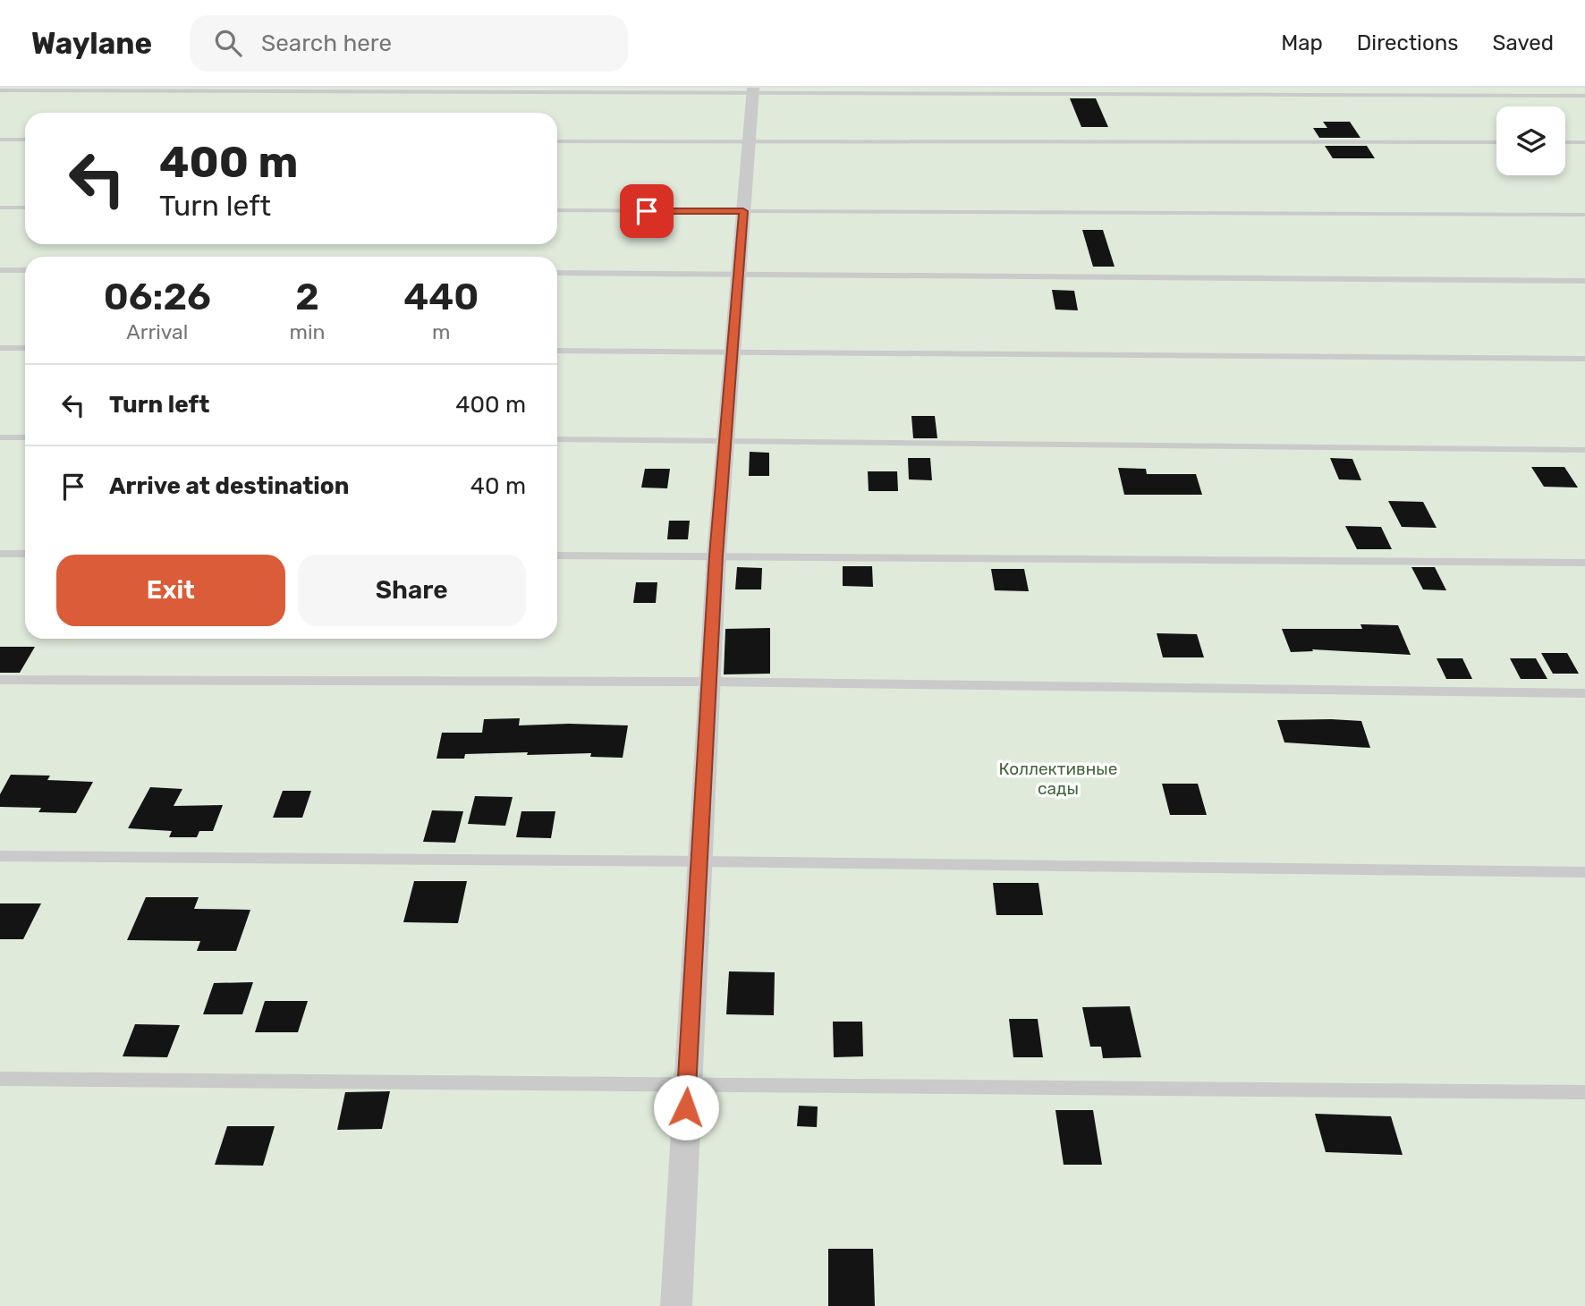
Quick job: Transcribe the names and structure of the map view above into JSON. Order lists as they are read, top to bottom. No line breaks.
{"parks":["Коллективные сады"],"page":{"header":"Waylane","search":"Search here","nav":["Map","Directions","Saved"],"turn":["400 m","Turn left"],"eta":["06:26","Arrival","2","min","440","m"],"list":[{"name":"Turn left","value":"400 m"},{"name":"Arrive at destination","value":"40 m"}],"buttons":["Exit","Share"]}}
